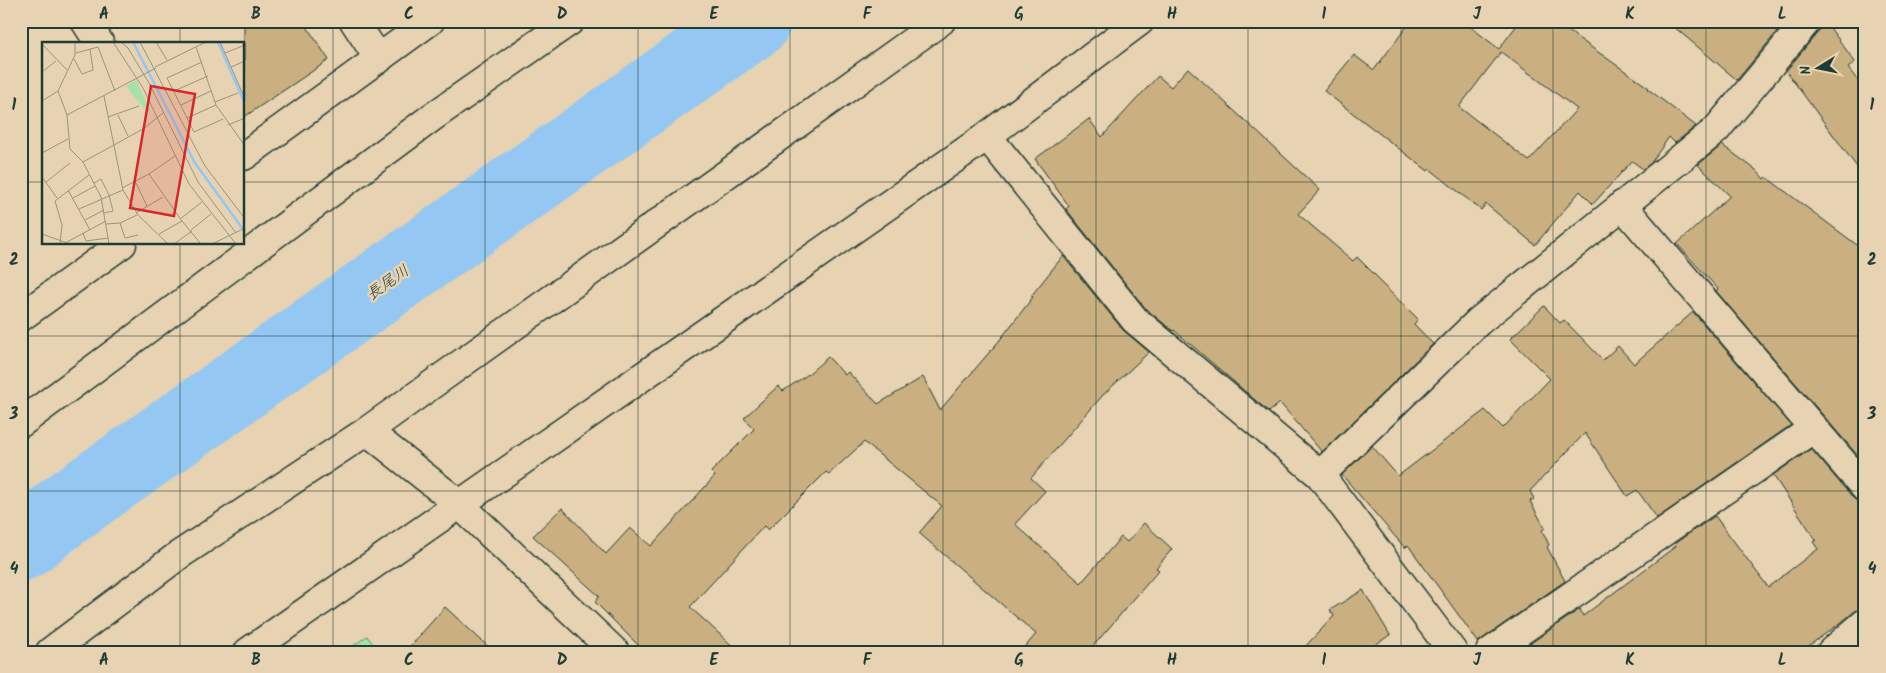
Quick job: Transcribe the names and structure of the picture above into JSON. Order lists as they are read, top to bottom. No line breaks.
{"water":["長尾川"],"north":"left","grid":{"columns":["A","B","C","D","E","F","G","H","I","J","K","L"],"rows":["1","2","3","4"]}}
